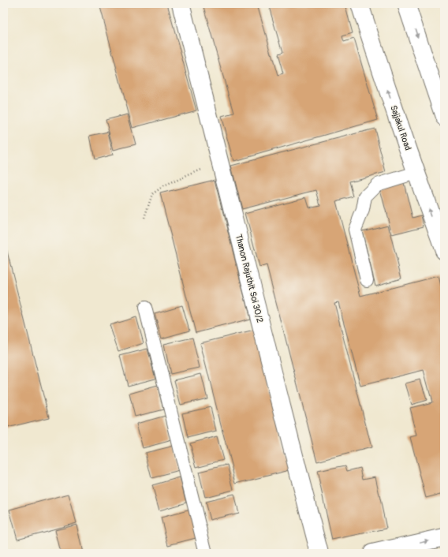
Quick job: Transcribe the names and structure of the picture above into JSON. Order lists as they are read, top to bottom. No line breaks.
{"streets":{"street":["Sajjakul Road","Thanon Rajuthit Soi 30/2"]}}
